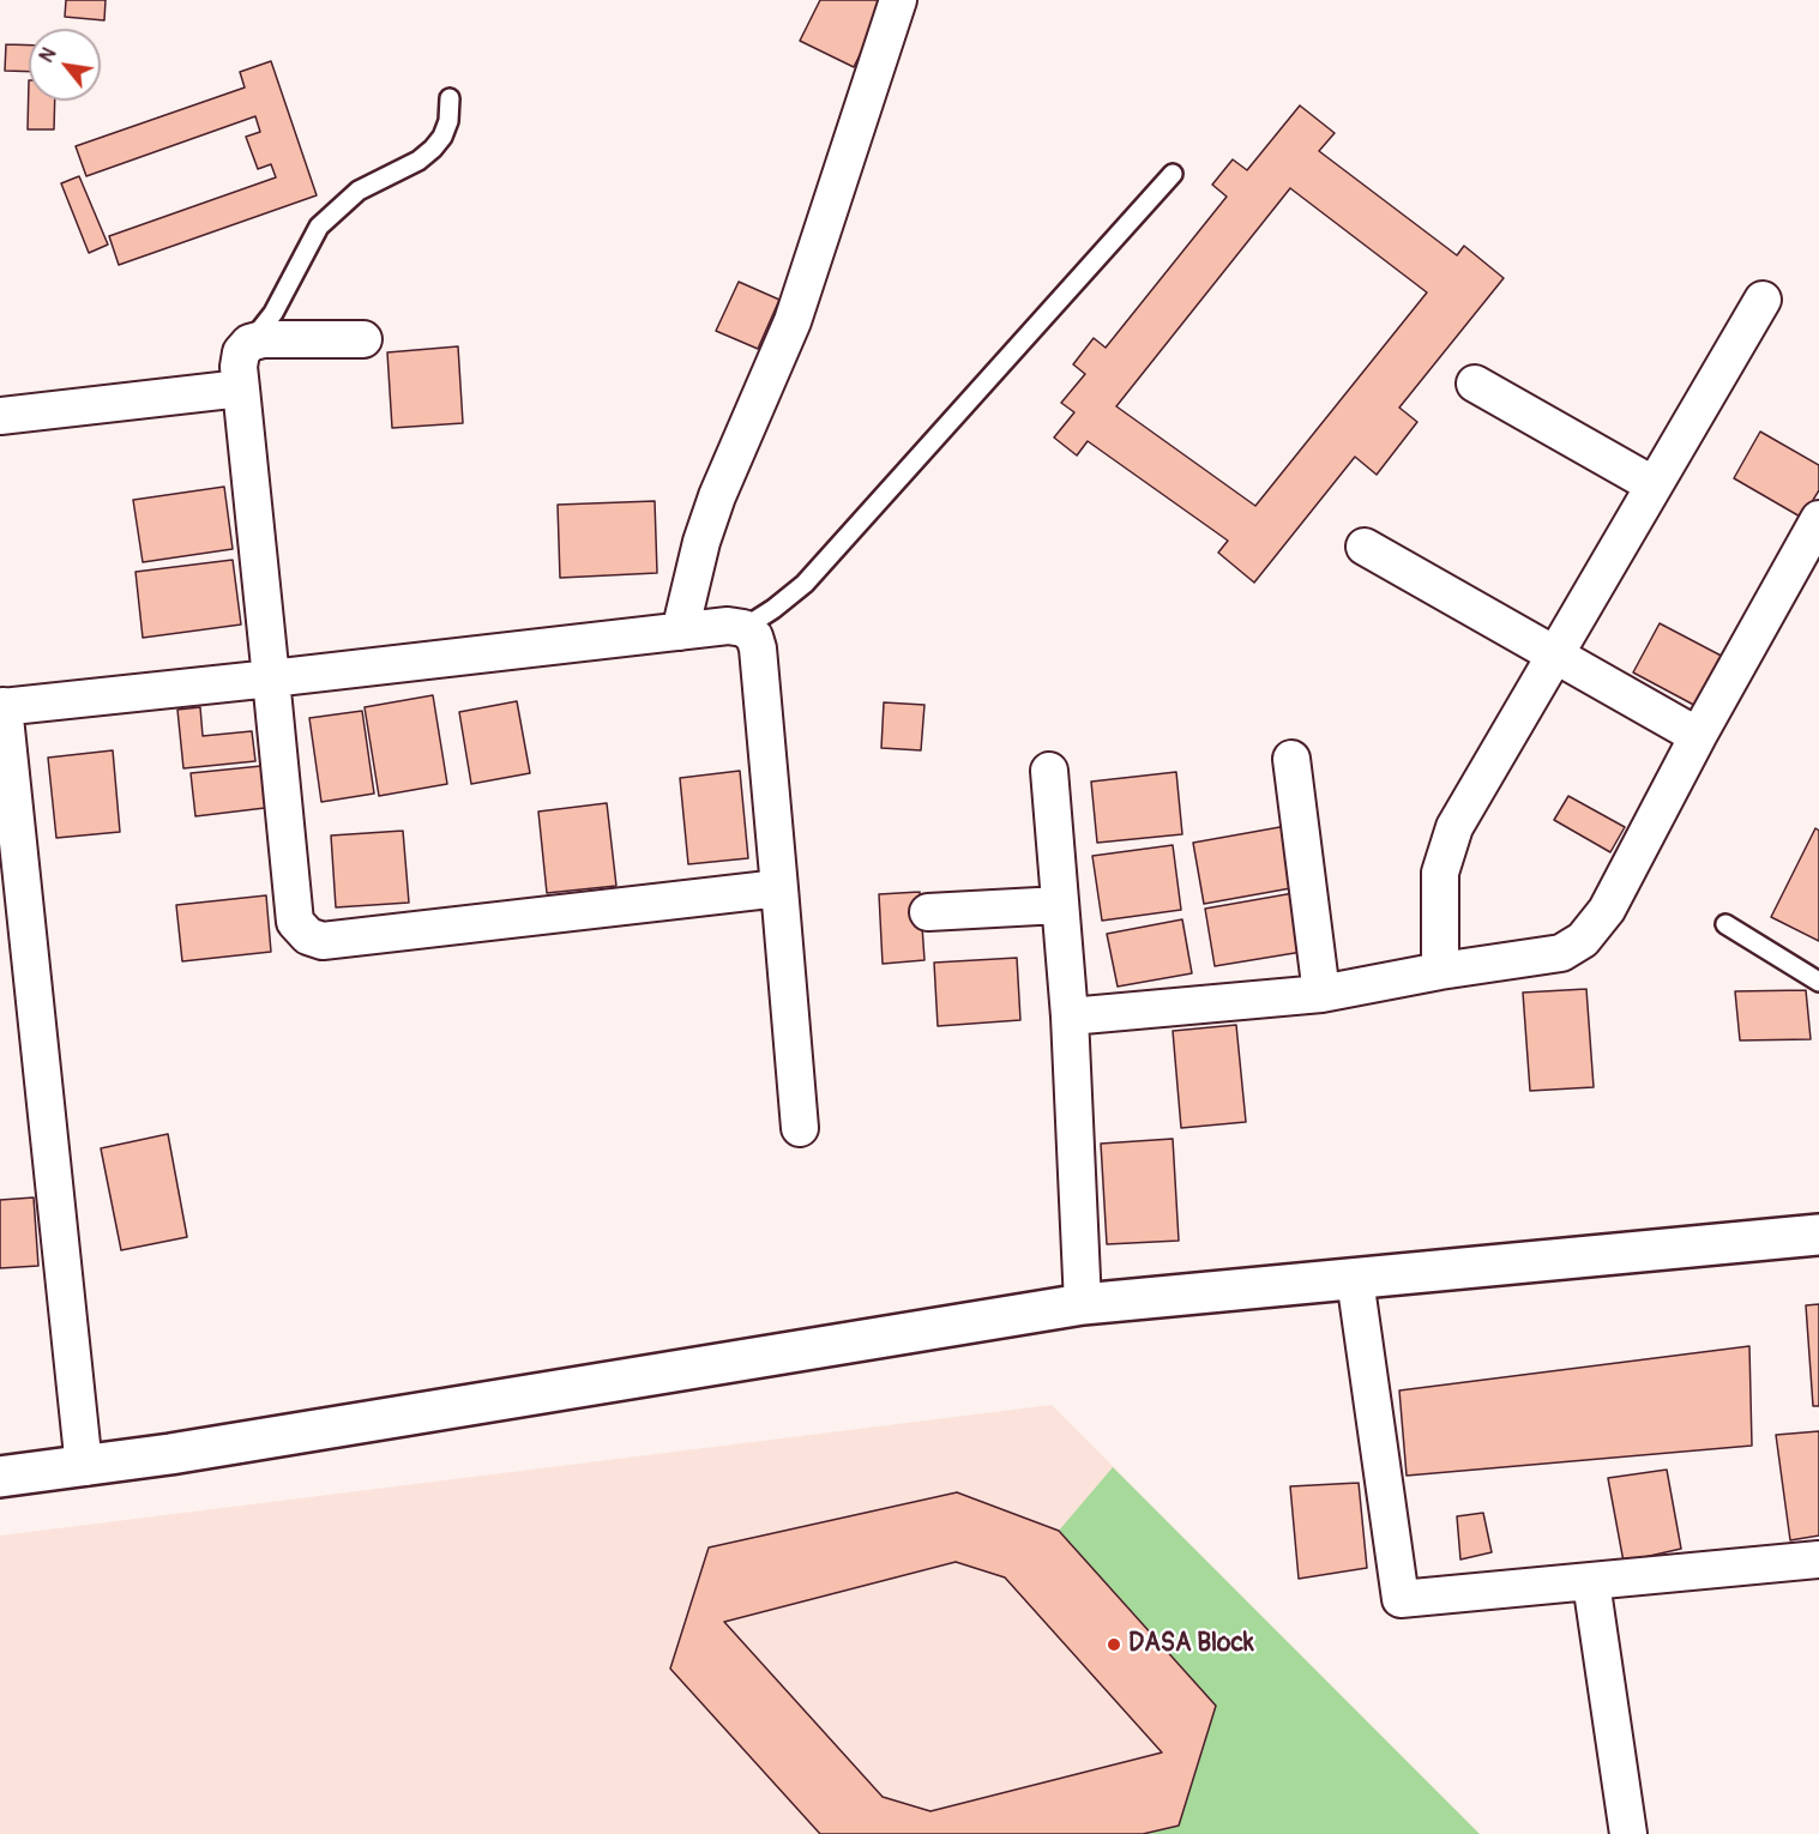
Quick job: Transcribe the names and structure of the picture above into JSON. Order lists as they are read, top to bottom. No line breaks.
{"places":["DASA Block"],"north":"top left"}
